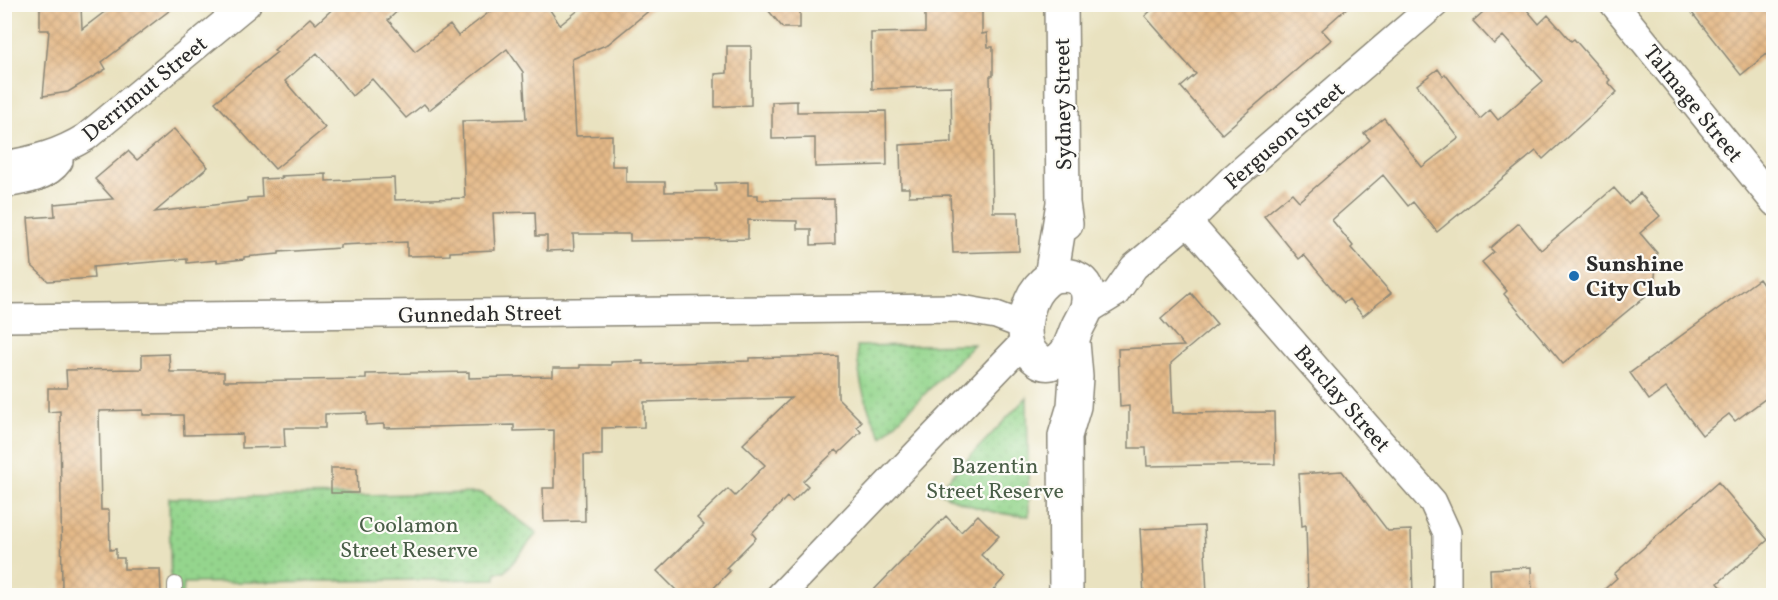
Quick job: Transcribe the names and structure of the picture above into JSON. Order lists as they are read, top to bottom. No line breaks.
{"streets":{"street":["Derrimut Street","Talmage Street","Sydney Street","Ferguson Street","Gunnedah Street","Barclay Street"]},"crossings":[["Sydney Street","Ferguson Street"],["Sydney Street","Gunnedah Street"],["Ferguson Street","Gunnedah Street"],["Ferguson Street","Barclay Street"]],"parks":["Bazentin Street Reserve","Coolamon Street Reserve"],"places":["Sunshine City Club"]}
